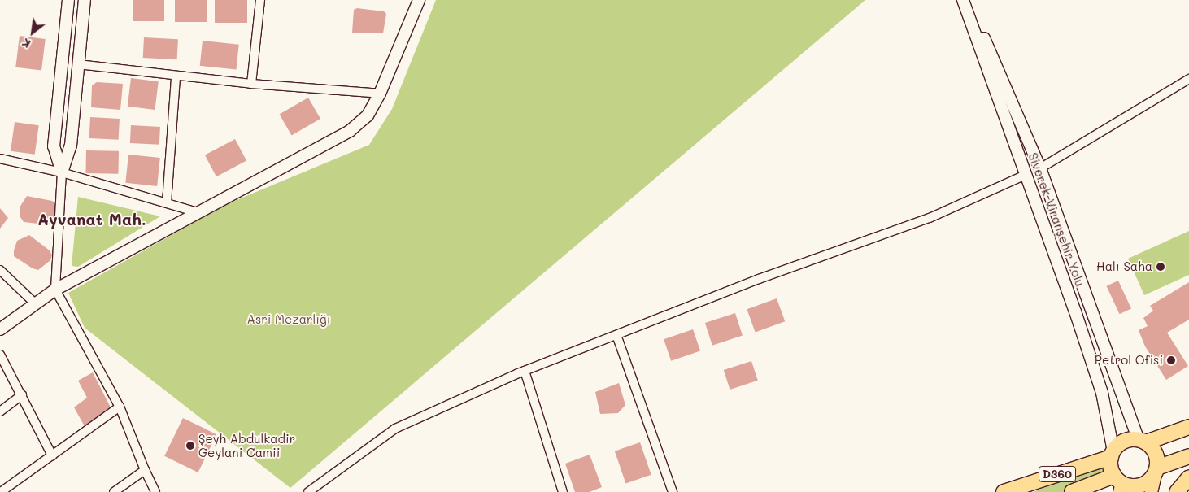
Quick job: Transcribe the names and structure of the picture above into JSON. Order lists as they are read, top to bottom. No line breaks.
{"streets":{"highway":["D360"],"main road":["Siverek-Viranşehir Yolu"]},"crossings":[["Siverek-Viranşehir Yolu","D360"]],"districts":["Ayvanat Mah."],"parks":["Asri Mezarlığı"],"places":["Halı Saha","Petrol Ofisi","Şeyh Abdulkadir Geylani Camii"],"north":"bottom left"}
